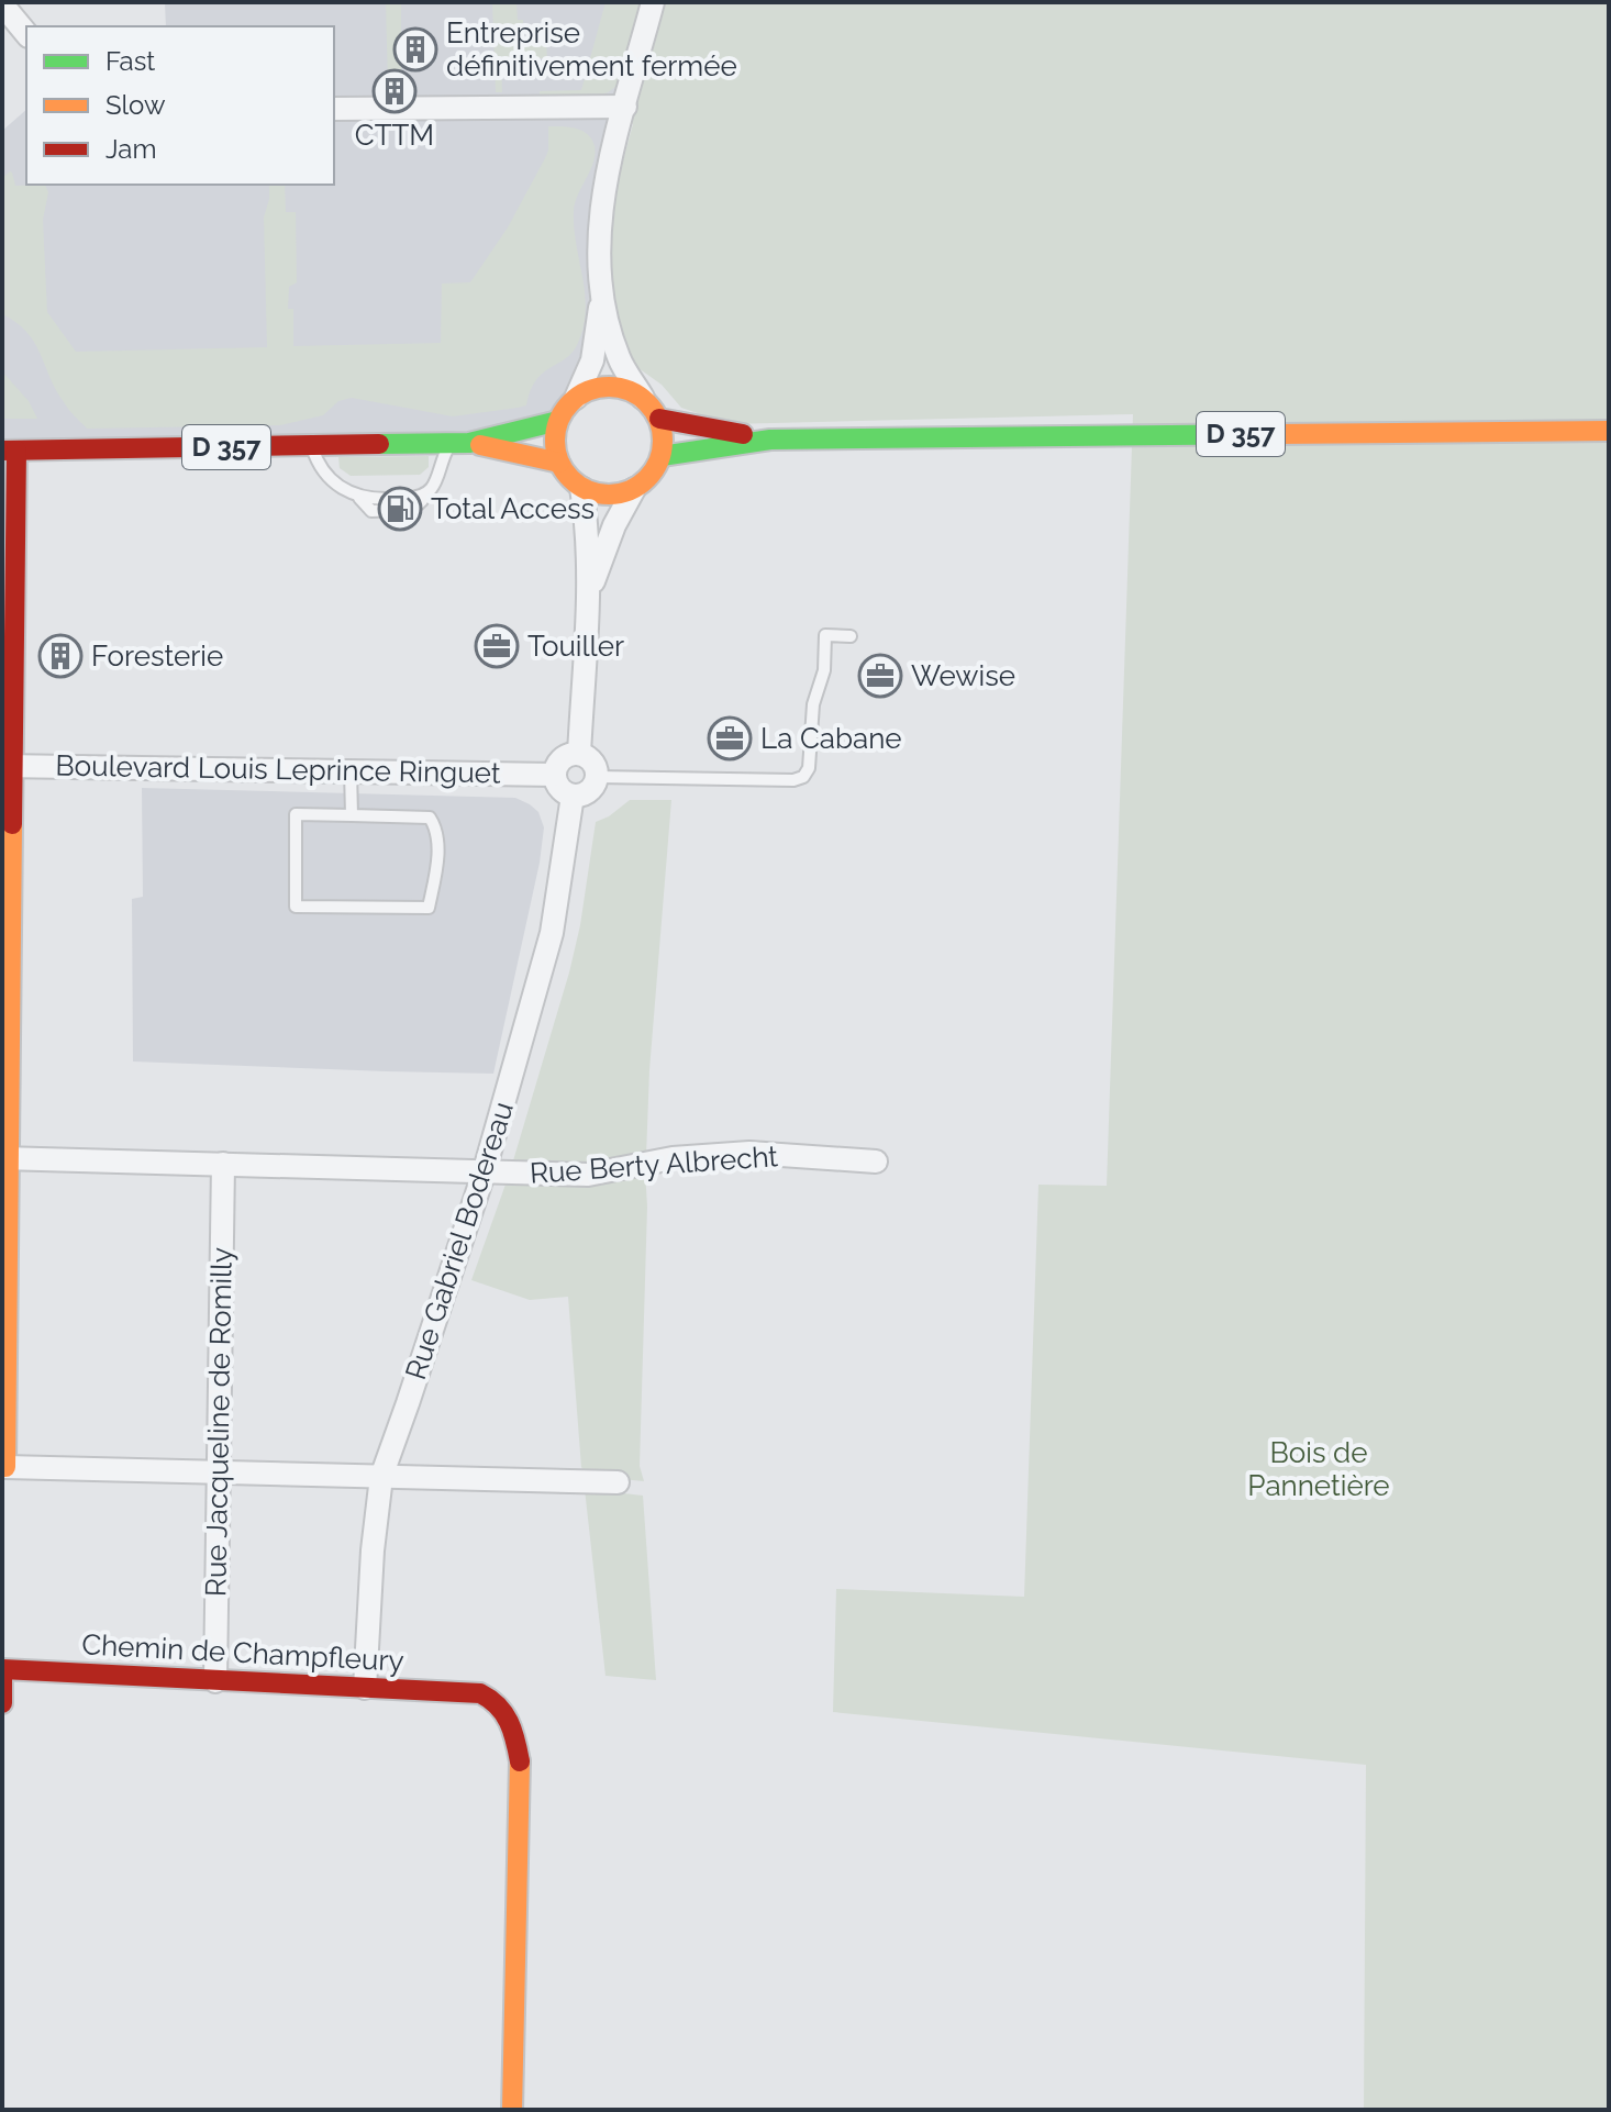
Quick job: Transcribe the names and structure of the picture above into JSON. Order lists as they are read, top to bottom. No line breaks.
{"streets":{"main road":["D 357","Chemin de Champfleury"],"street":["Boulevard Louis Leprince Ringuet","Rue Berty Albrecht","Rue Gabriel Bodereau","Rue Jacqueline de Romilly"]},"crossings":[["Boulevard Louis Leprince Ringuet","Rue Gabriel Bodereau"],["Rue Berty Albrecht","Rue Gabriel Bodereau"],["Rue Berty Albrecht","Rue Jacqueline de Romilly"],["Rue Gabriel Bodereau","Chemin de Champfleury"],["Rue Jacqueline de Romilly","Chemin de Champfleury"]],"parks":["Bois de Pannetière"],"places":{"building":["Entreprise définitivement fermée","CTTM","Foresterie"],"fuel station":["Total Access"],"office":["Touiller","Wewise","La Cabane"]},"legend":["Fast","Slow","Jam"]}
